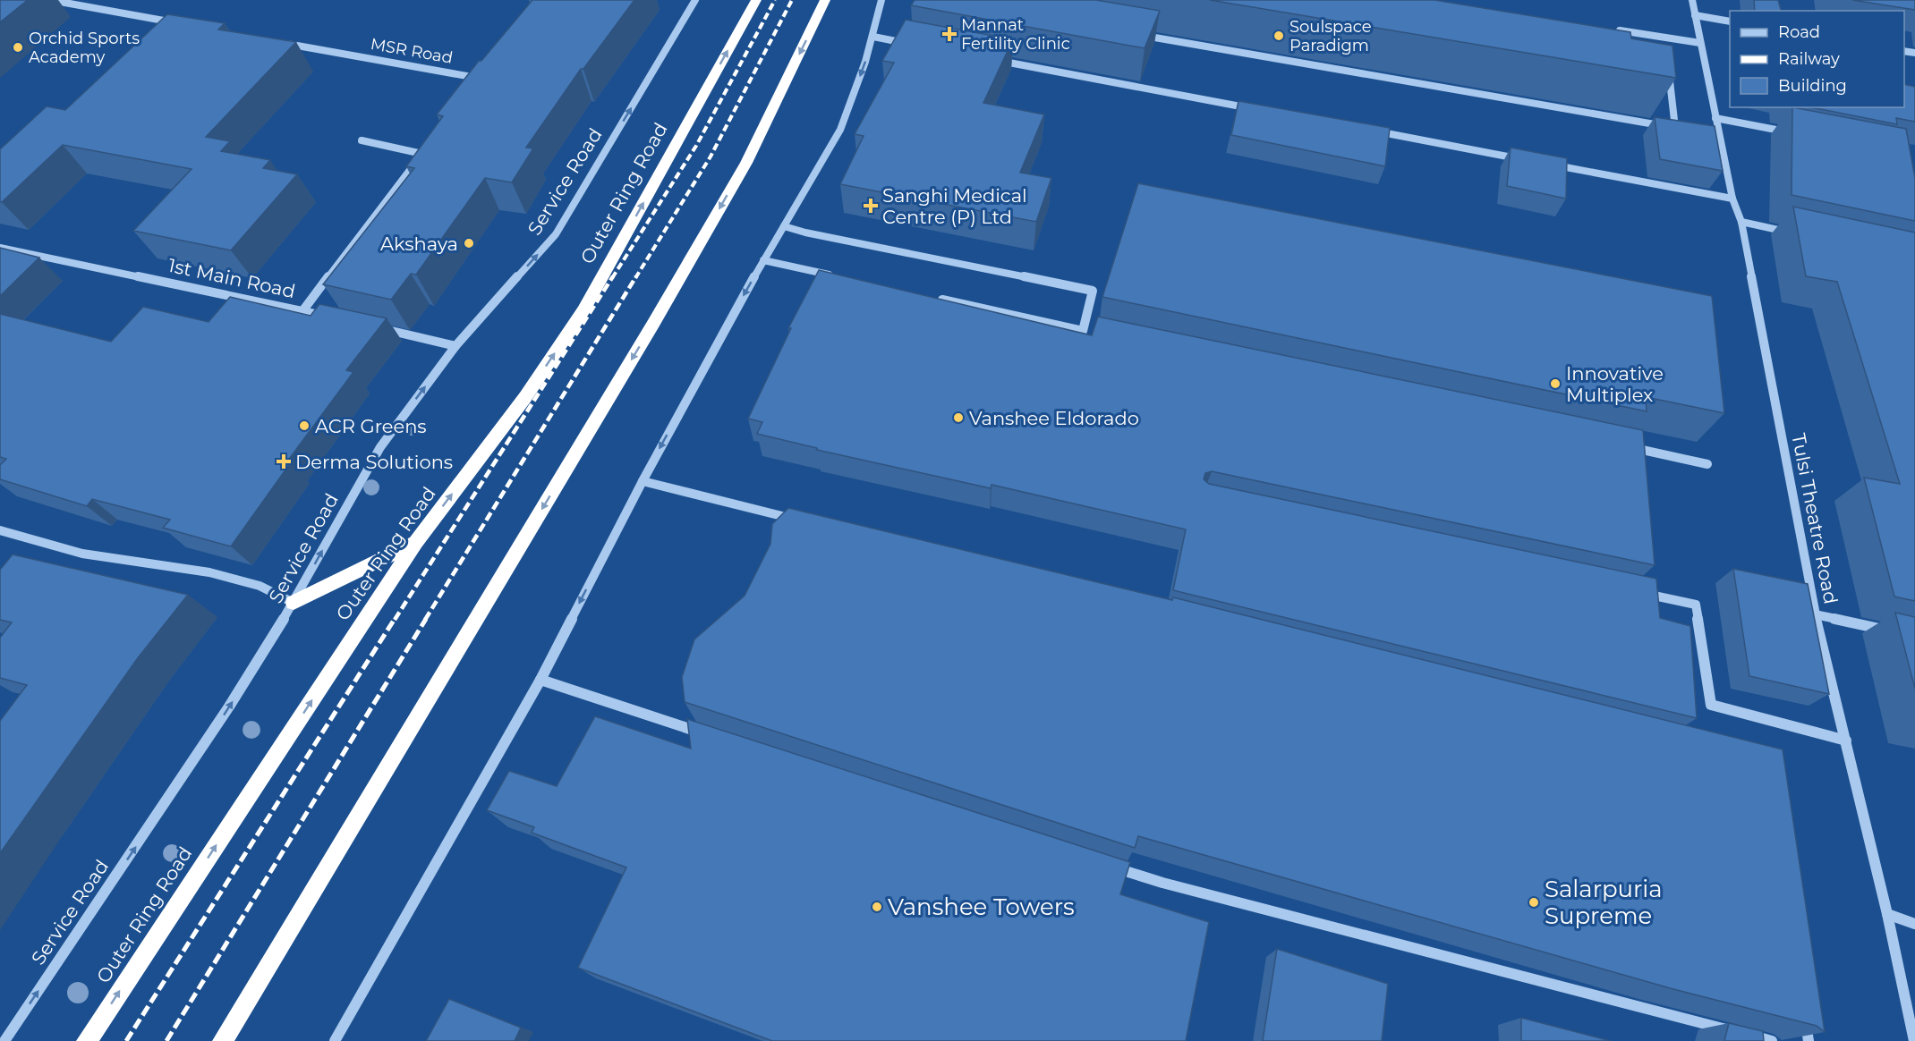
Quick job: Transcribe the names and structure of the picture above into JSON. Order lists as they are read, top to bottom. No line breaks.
{"streets":{"highway":["Outer Ring Road"],"street":["MSR Road","Service Road","1st Main Road","Tulsi Theatre Road"]},"one_way":["Service Road"],"places":{"health":["Mannat Fertility Clinic","Sanghi Medical Centre (P) Ltd","Derma Solutions"],"other":["Soulspace Paradigm","Orchid Sports Academy","Akshaya","Innovative Multiplex","Vanshee Eldorado","ACR Greens","Salarpuria Supreme","Vanshee Towers"]},"legend":["Road","Railway","Building"]}
